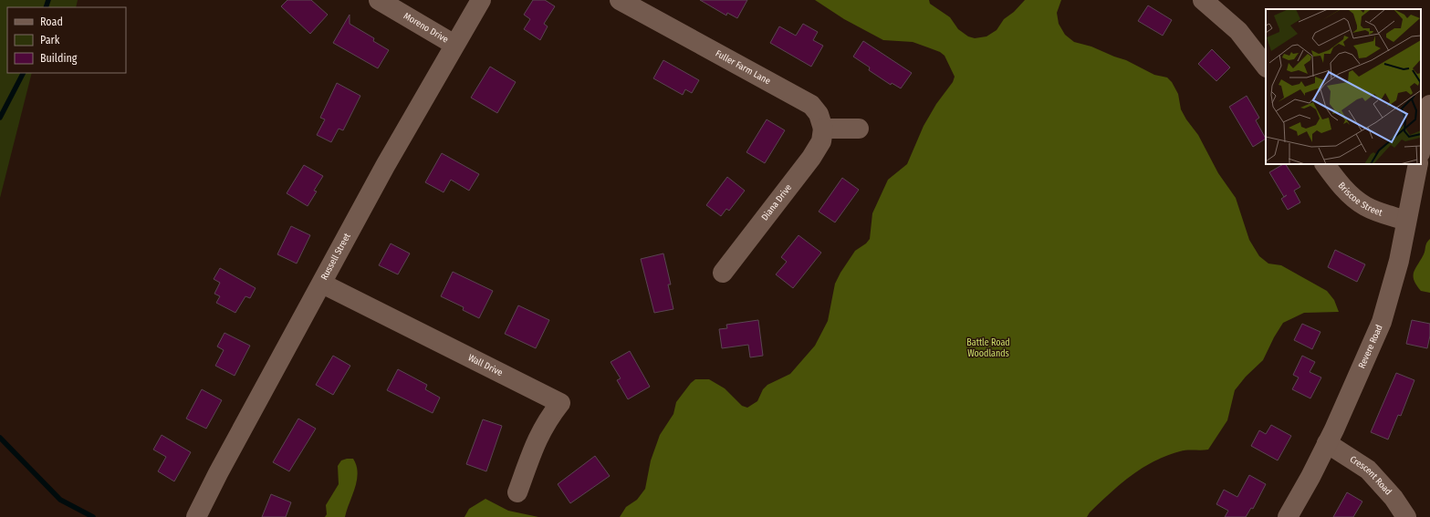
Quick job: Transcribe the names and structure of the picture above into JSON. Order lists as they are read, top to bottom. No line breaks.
{"streets":{"street":["Moreno Drive","Fuller Farm Lane","Briscoe Street","Diana Drive","Russell Street","Revere Road","Wall Drive","Crescent Road"]},"crossings":[["Moreno Drive","Russell Street"],["Fuller Farm Lane","Diana Drive"],["Briscoe Street","Revere Road"],["Russell Street","Wall Drive"],["Revere Road","Crescent Road"]],"parks":["Battle Road Woodlands"],"legend":["Road","Park","Building"]}
